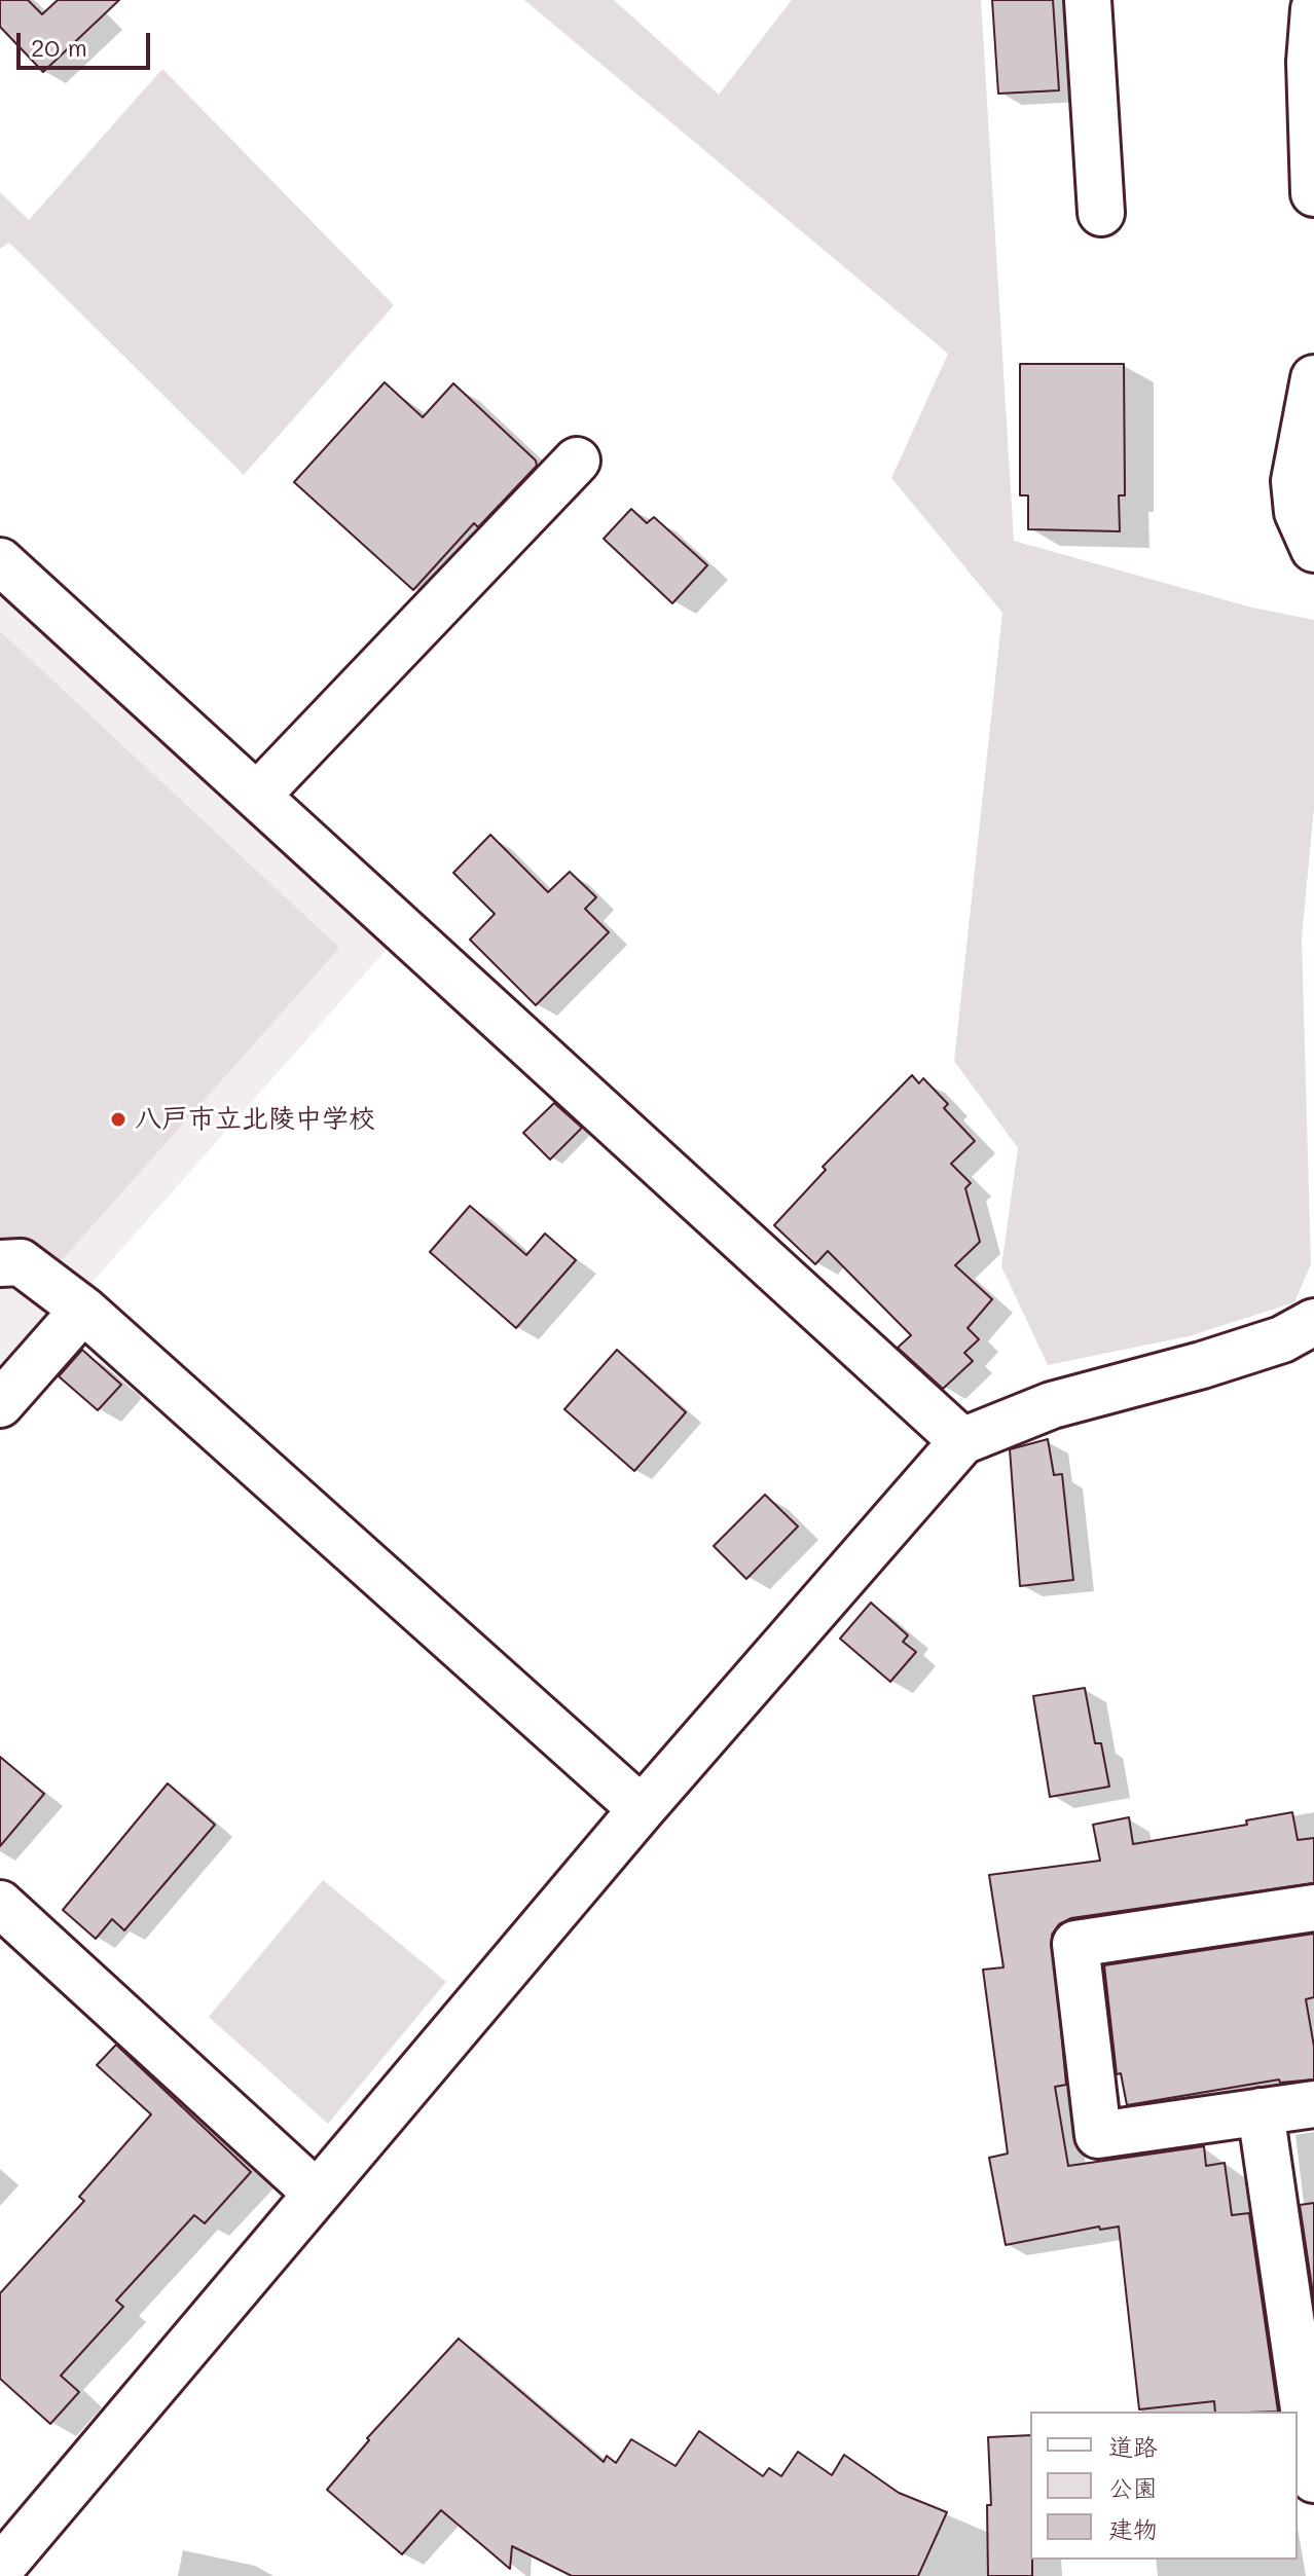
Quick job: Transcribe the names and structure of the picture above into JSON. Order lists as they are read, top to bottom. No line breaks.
{"places":["八戸市立北陵中学校"],"legend":["道路","公園","建物"],"scale_bar":"20 m"}
